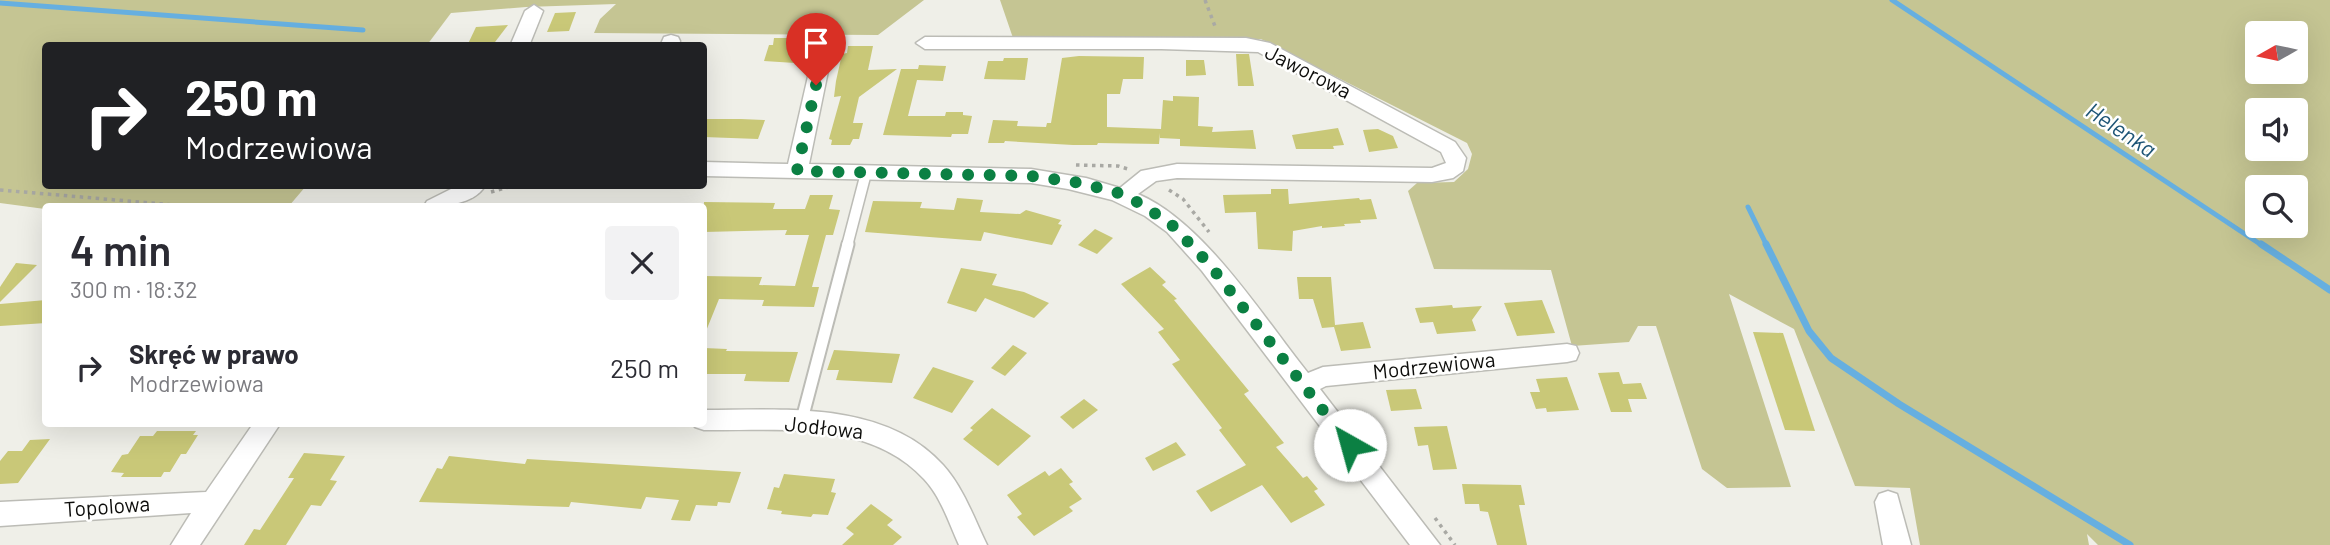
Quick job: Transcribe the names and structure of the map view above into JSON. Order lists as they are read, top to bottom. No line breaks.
{"streets":{"street":["Jaworowa","Modrzewiowa","Jodłowa","Topolowa"]},"water":["Helenka"],"north":"left","page":{"turn":["250 m","Modrzewiowa"],"heading":["4 min","300 m · 18:32"],"list":[{"name":"Skręć w prawo","note":"Modrzewiowa","value":"250 m"}]}}
